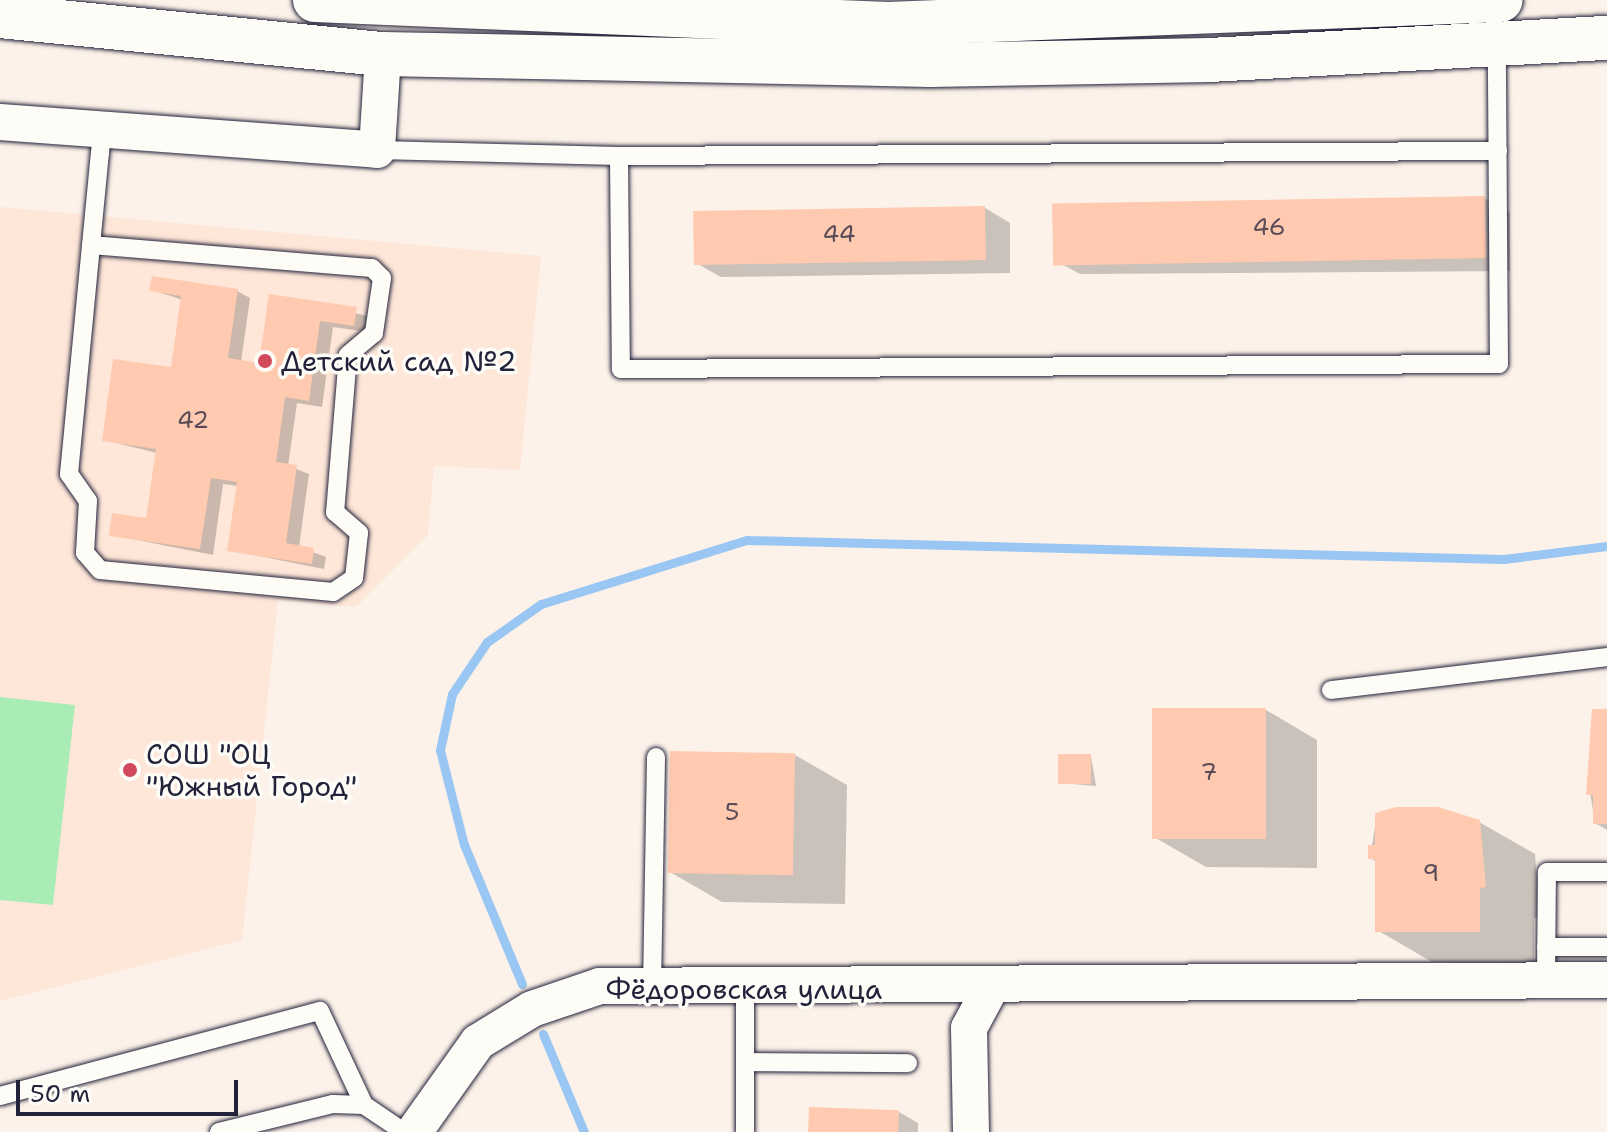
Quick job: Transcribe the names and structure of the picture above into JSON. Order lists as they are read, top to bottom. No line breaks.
{"streets":{"street":["Фёдоровская улица"]},"places":["Детский сад №2","СОШ \"ОЦ \"Южный Город\""],"house_numbers":["46","44","42","7","5","9"],"scale_bar":"50 m"}
